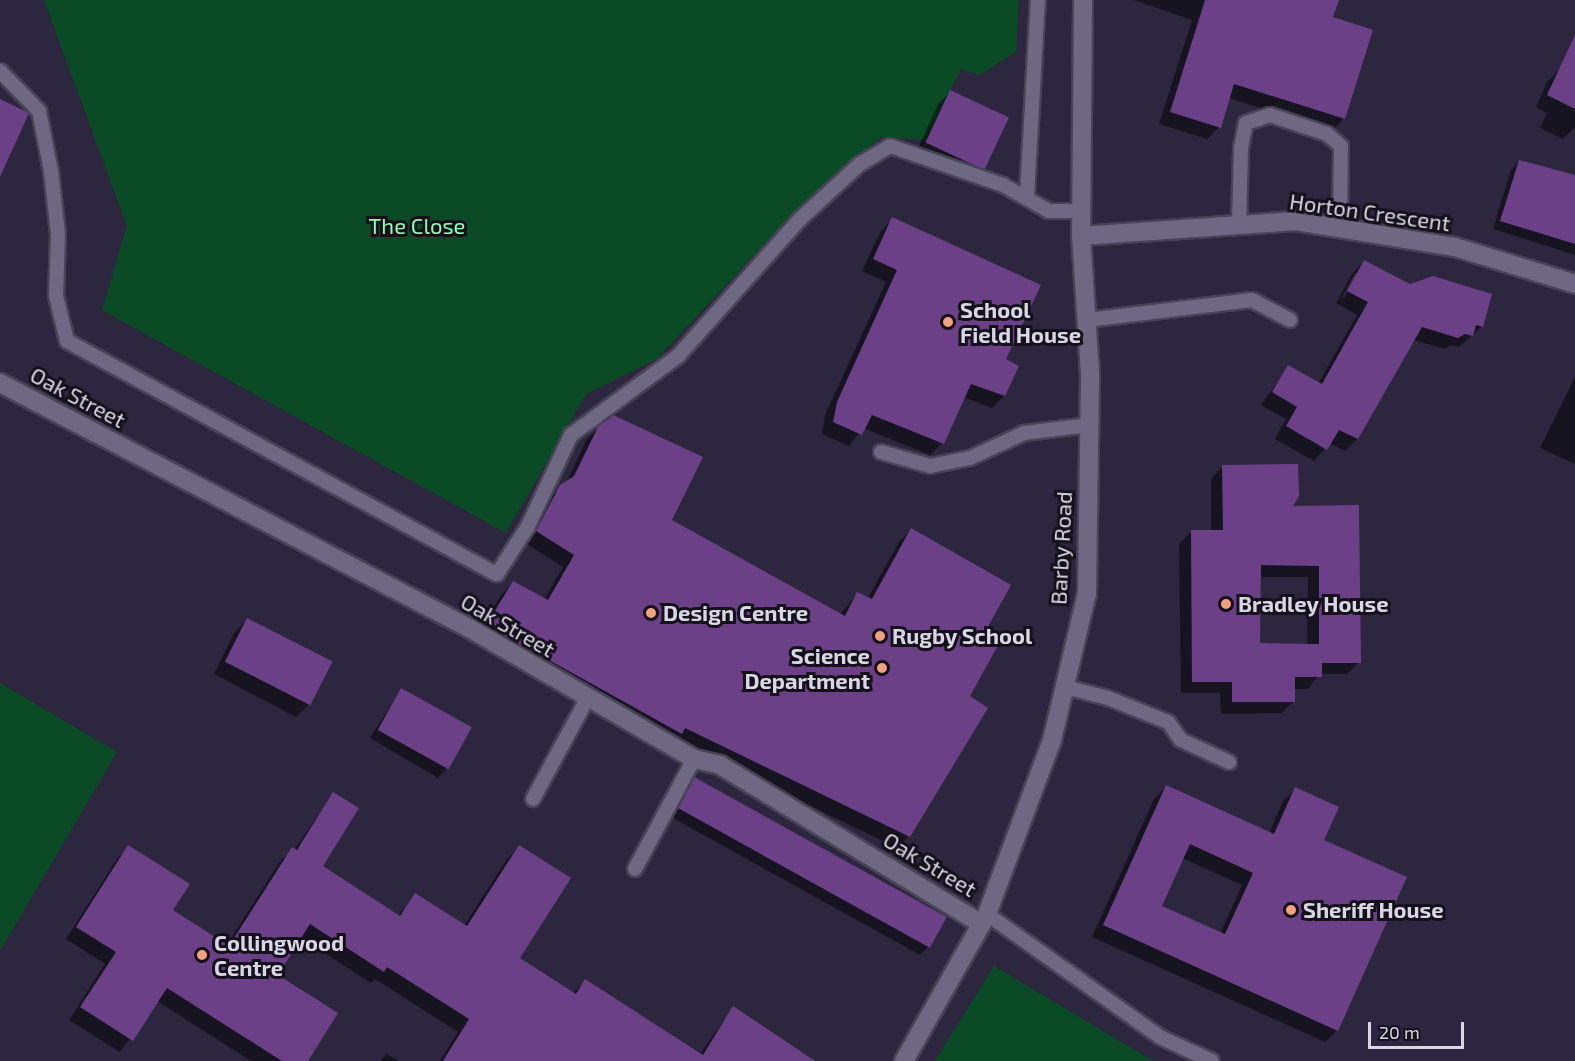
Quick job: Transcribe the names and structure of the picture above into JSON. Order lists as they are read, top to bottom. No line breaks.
{"streets":{"street":["Horton Crescent","Oak Street","Barby Road"]},"crossings":[["Horton Crescent","Barby Road"],["Oak Street","Barby Road"]],"parks":["The Close"],"places":["School Field House","Bradley House","Design Centre","Rugby School","Science Department","Sheriff House","Collingwood Centre"],"scale_bar":"20 m"}
